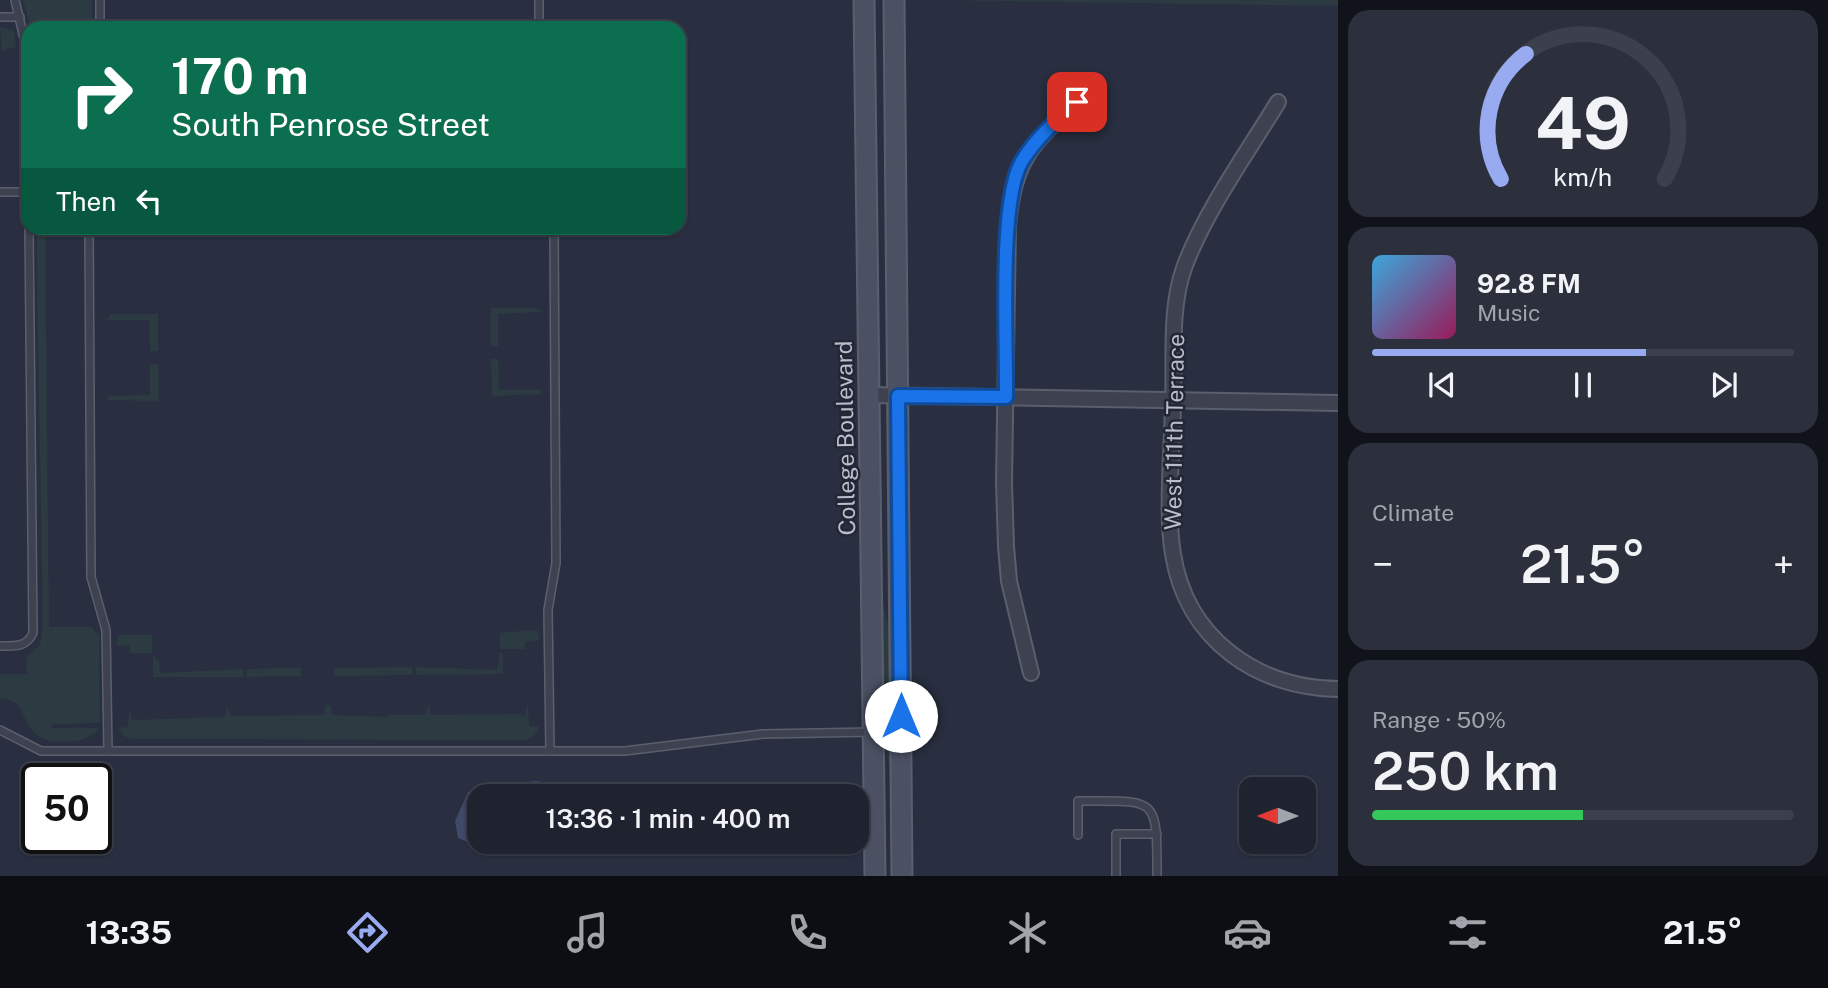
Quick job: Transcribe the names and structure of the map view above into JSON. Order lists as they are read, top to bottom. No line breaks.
{"streets":{"main road":["College Boulevard"],"street":["West 111th Terrace"]},"north":"left","page":{"turn":["170 m","South Penrose Street"],"then":"Then","song":["92.8 FM","Music"],"tile":["Climate",["Range · 50%","250 km"]],"heat":["−","21.5°","+"],"limit":"50","trip":"13:36 · 1 min · 400 m","tabs":["13:35","21.5°"],"gauge":["49","km/h"]}}
